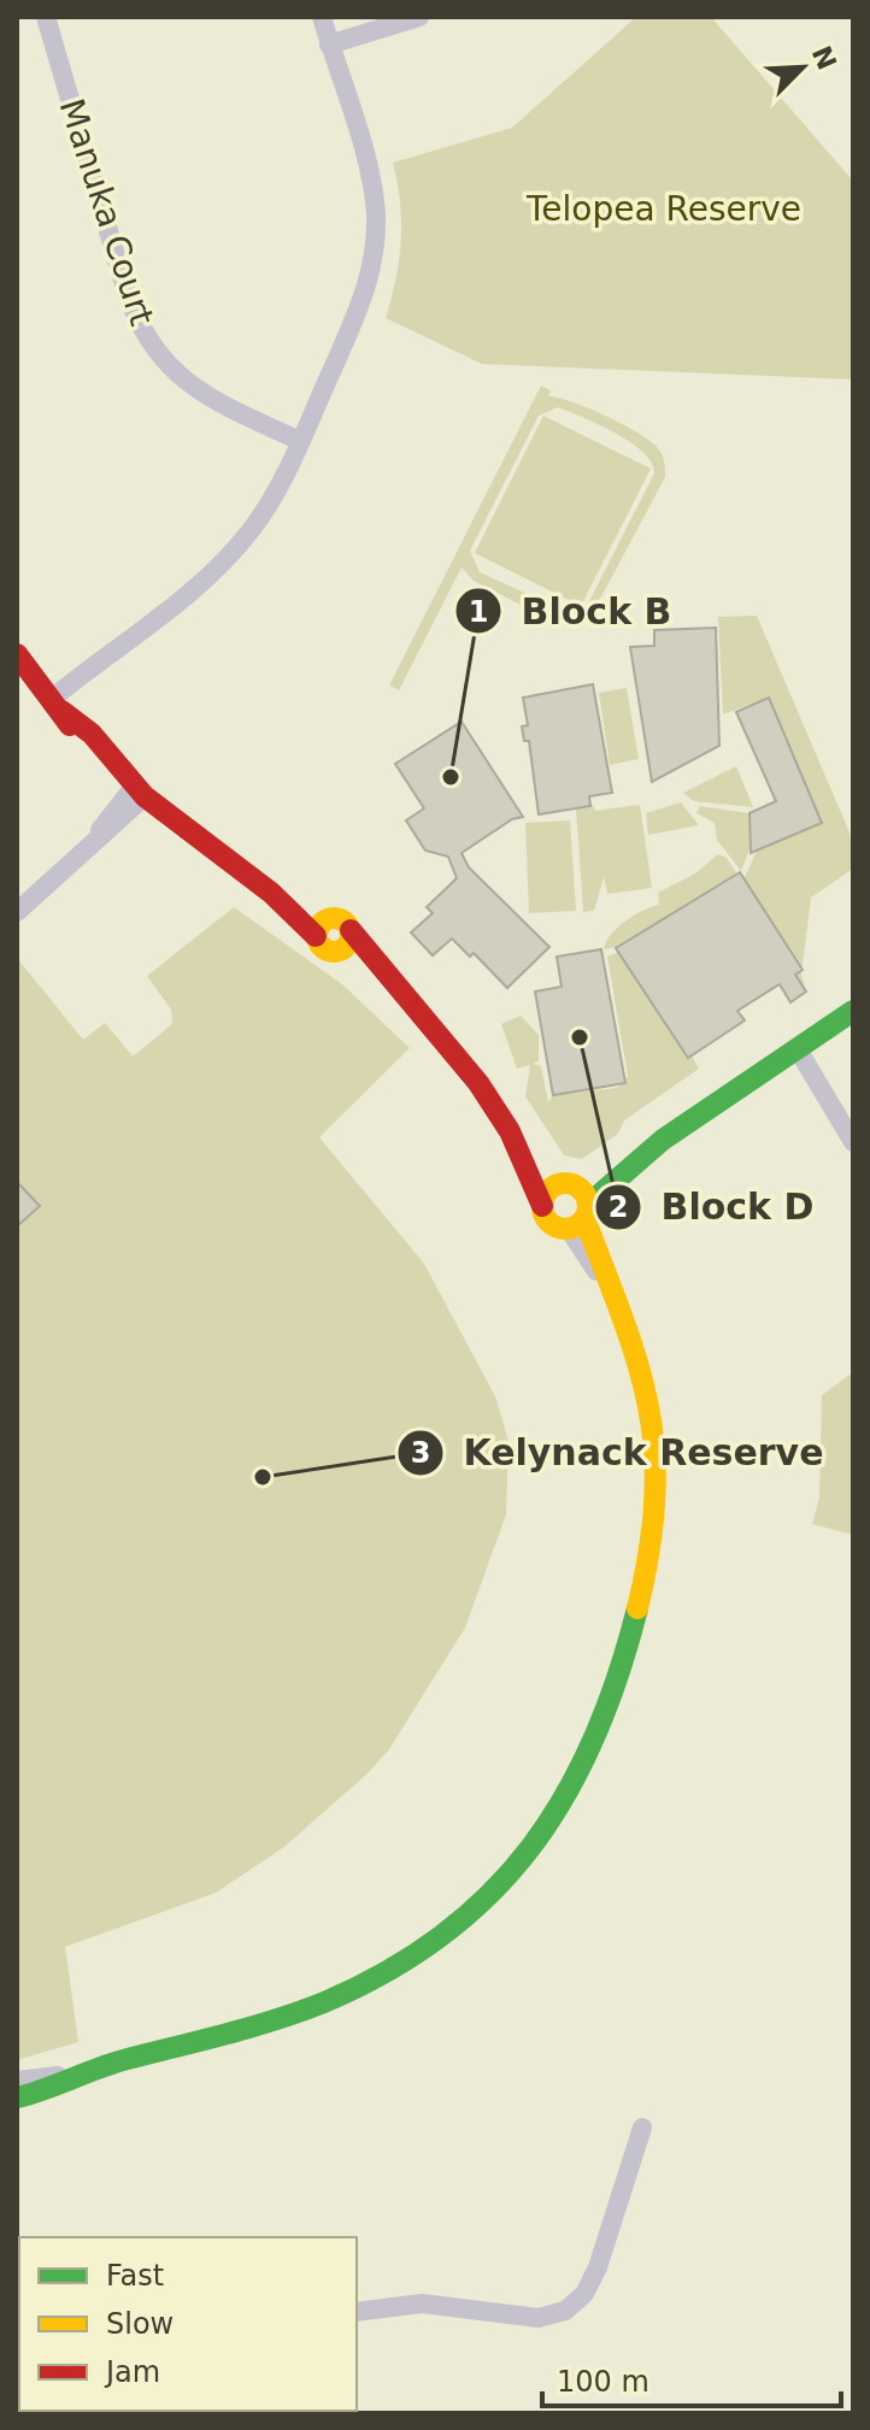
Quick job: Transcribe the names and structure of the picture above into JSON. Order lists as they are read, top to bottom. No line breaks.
{"streets":{"street":["Manuka Court"]},"parks":["Telopea Reserve"],"places":["Block B","Block D","Kelynack Reserve"],"legend":["Fast","Slow","Jam"],"scale_bar":"100 m","north":"top right"}
